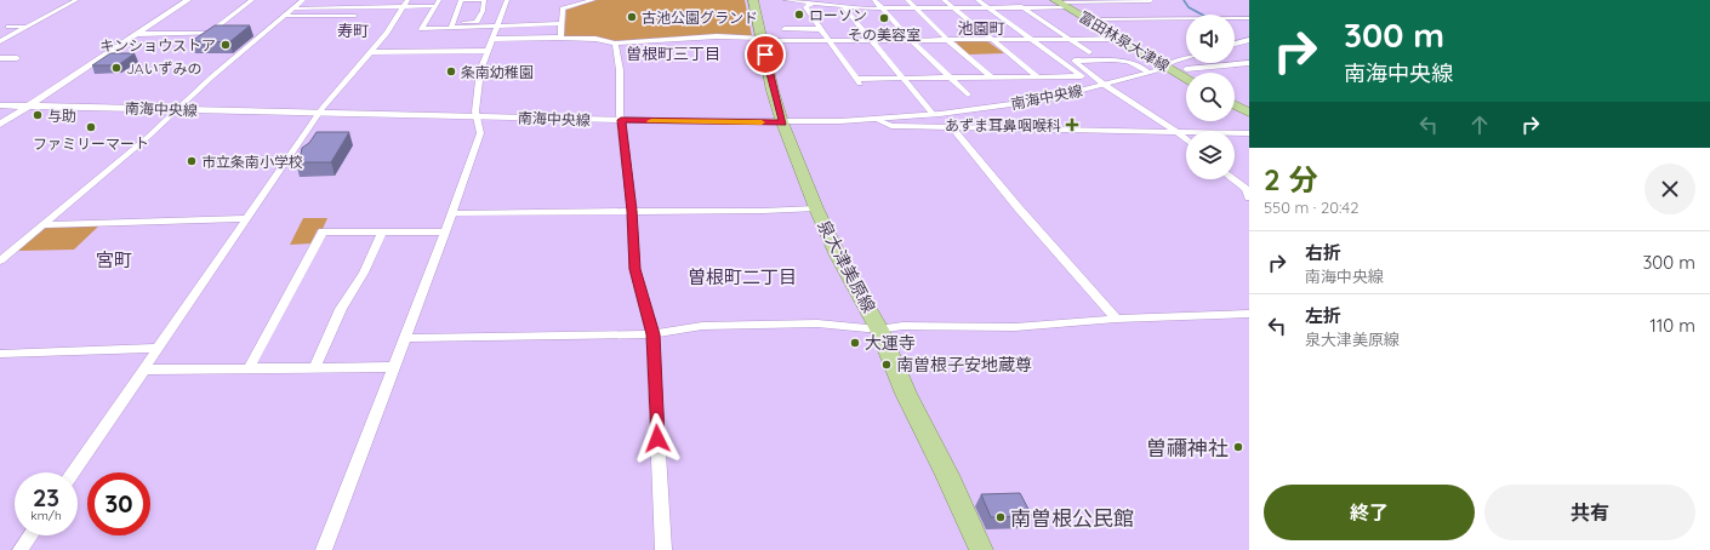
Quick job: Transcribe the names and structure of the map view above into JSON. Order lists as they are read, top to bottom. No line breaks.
{"streets":{"main road":["富田林泉大津線","泉大津美原線"],"street":["南海中央線"]},"crossings":[["富田林泉大津線","南海中央線"],["南海中央線","泉大津美原線"]],"districts":["池園町","寿町","曽根町三丁目","宮町","曽根町二丁目"],"places":{"other":["ローソン","古池公園グランド","その美容室","キンショウストア","JAいずみの","条南幼稚園","与助","ファミリーマート","市立条南小学校","大運寺","南曽根子安地蔵尊","曽禰神社","南曽根公民館"],"health":["あずま耳鼻咽喉科"]},"page":{"turn":["300 m","南海中央線"],"heading":["2 分","550 m · 20:42"],"list":[{"name":"右折","note":"南海中央線","value":"300 m"},{"name":"左折","note":"泉大津美原線","value":"110 m"}],"speed":"23 km/h","limit":"30","buttons":["終了","共有"]}}
